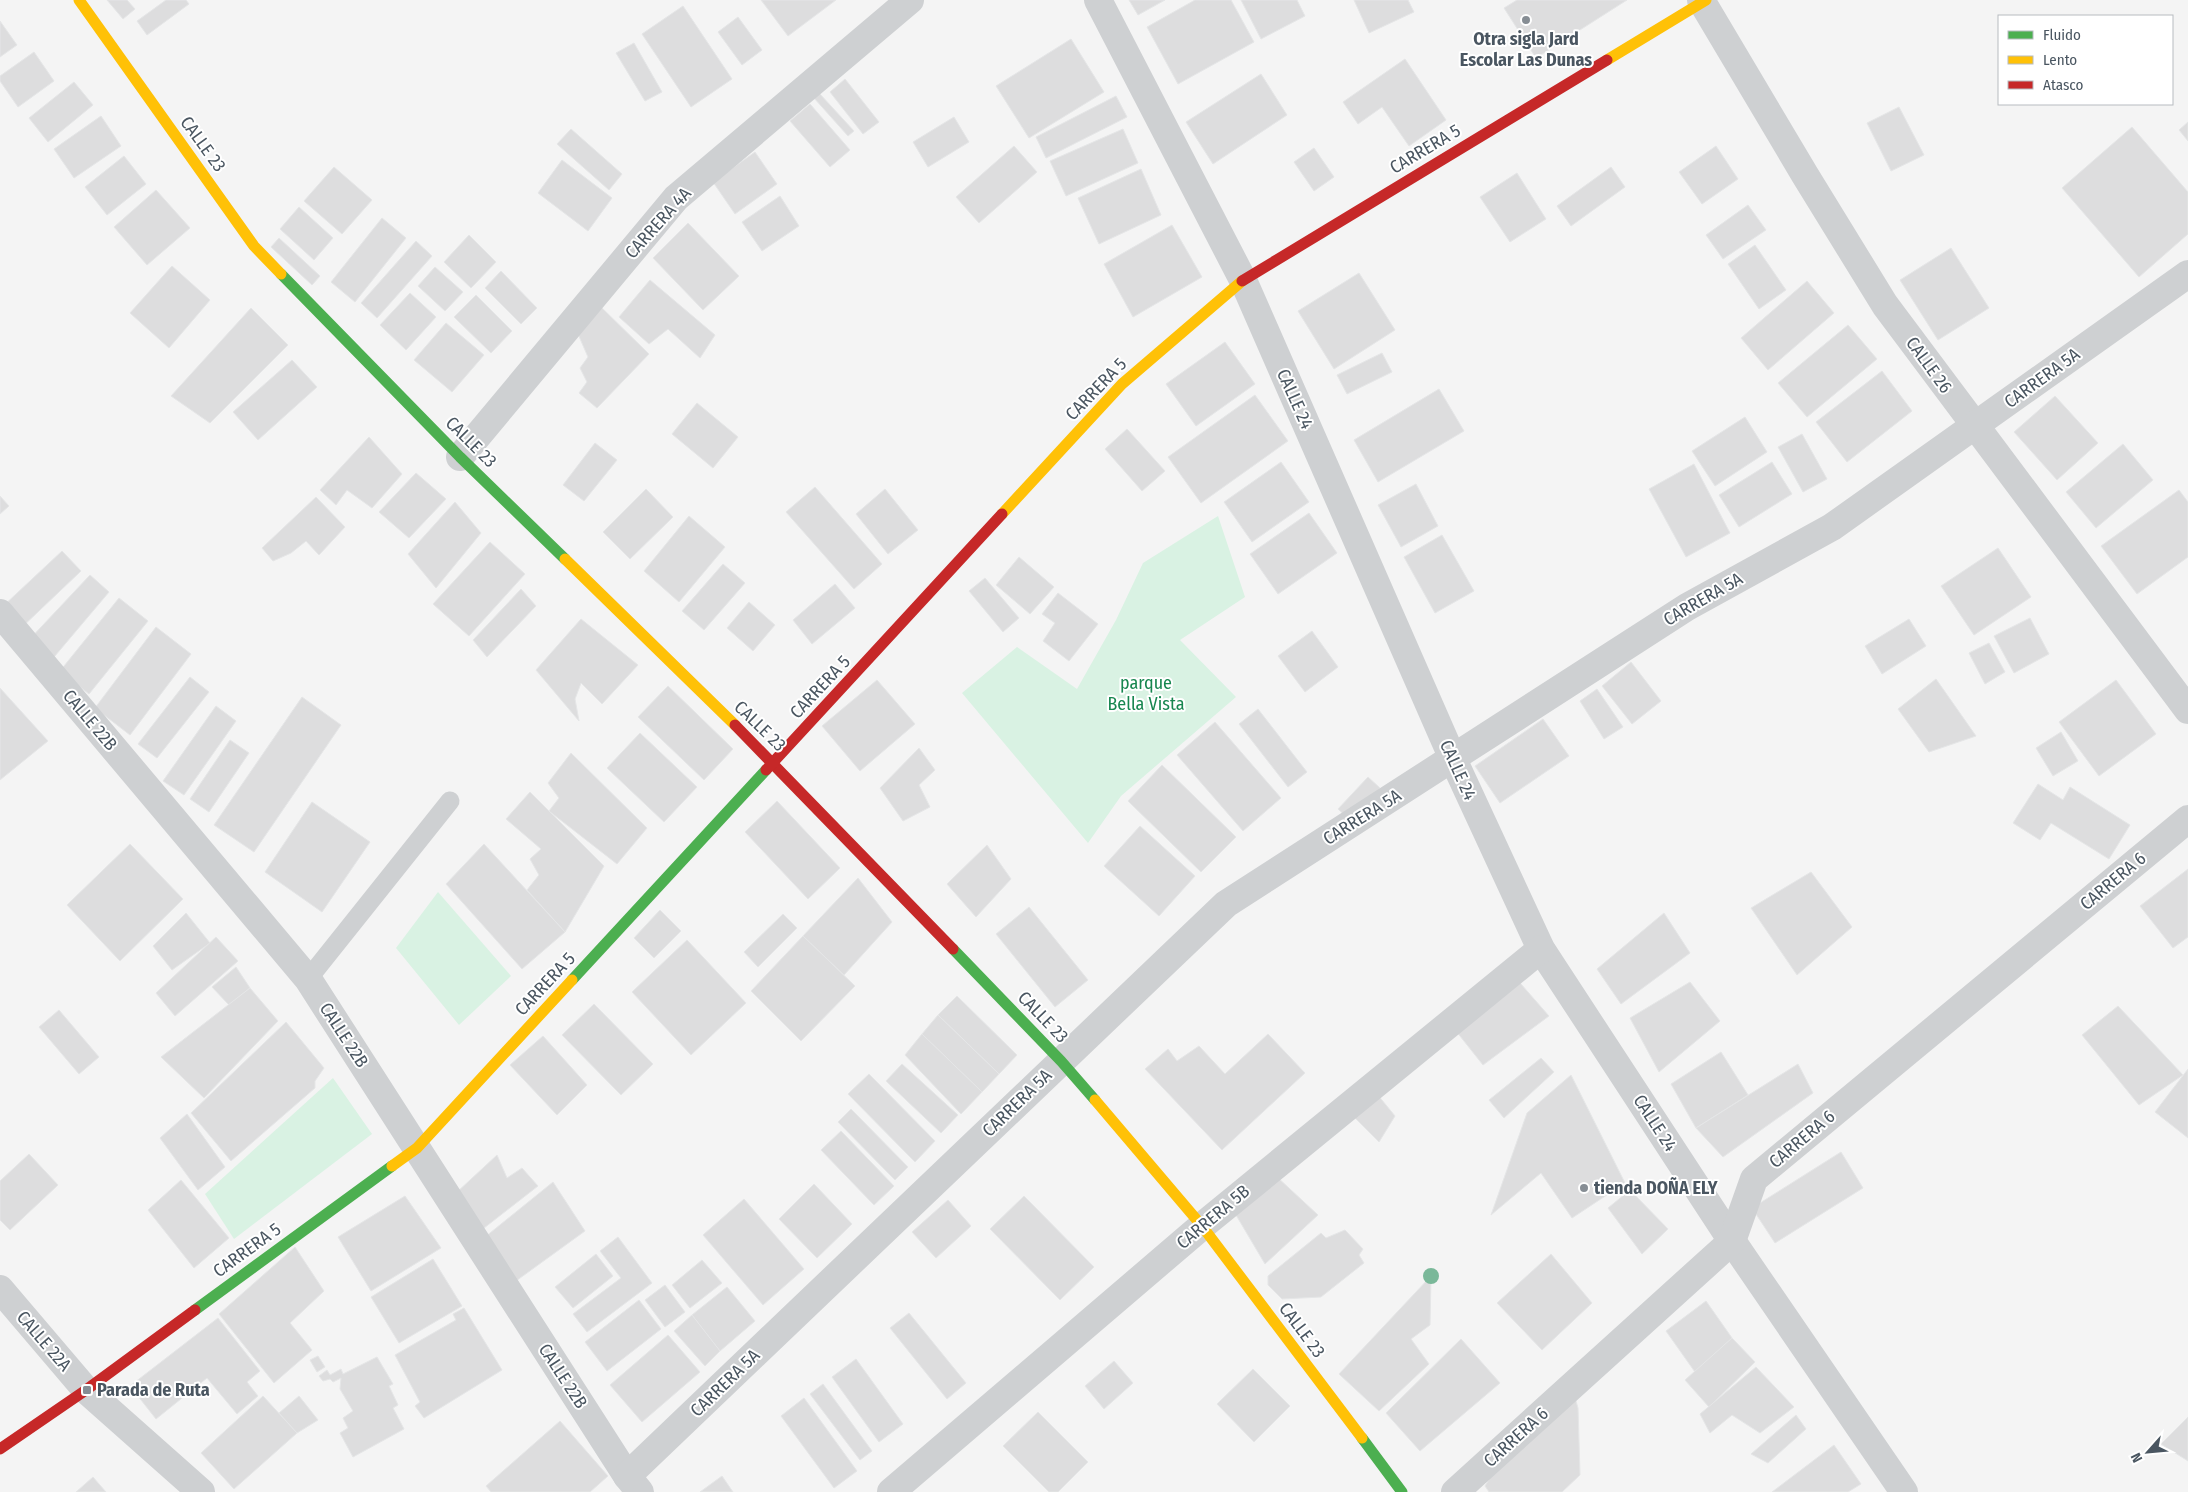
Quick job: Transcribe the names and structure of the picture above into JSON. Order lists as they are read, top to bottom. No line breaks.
{"streets":{"street":["CALLE 23","CARRERA 5","CARRERA 4A","CALLE 26","CARRERA 5A","CALLE 24","CALLE 22B","CARRERA 6","CARRERA 5B","CALLE 22A"]},"crossings":[["CALLE 23","CARRERA 5"],["CALLE 23","CARRERA 4A"],["CALLE 23","CARRERA 5A"],["CALLE 23","CARRERA 5B"],["CARRERA 5","CALLE 26"],["CARRERA 5","CALLE 24"],["CARRERA 5","CALLE 22B"],["CARRERA 5","CALLE 22A"],["CALLE 26","CARRERA 5A"],["CARRERA 5A","CALLE 24"],["CARRERA 5A","CALLE 22B"],["CALLE 24","CARRERA 6"],["CALLE 24","CARRERA 5B"]],"parks":["parque Bella Vista"],"places":{"other":["Otra sigla Jard Escolar Las Dunas","tienda DOÑA ELY"],"transit":["Parada de Ruta"]},"legend":["Fluido","Lento","Atasco"],"north":"bottom left"}
